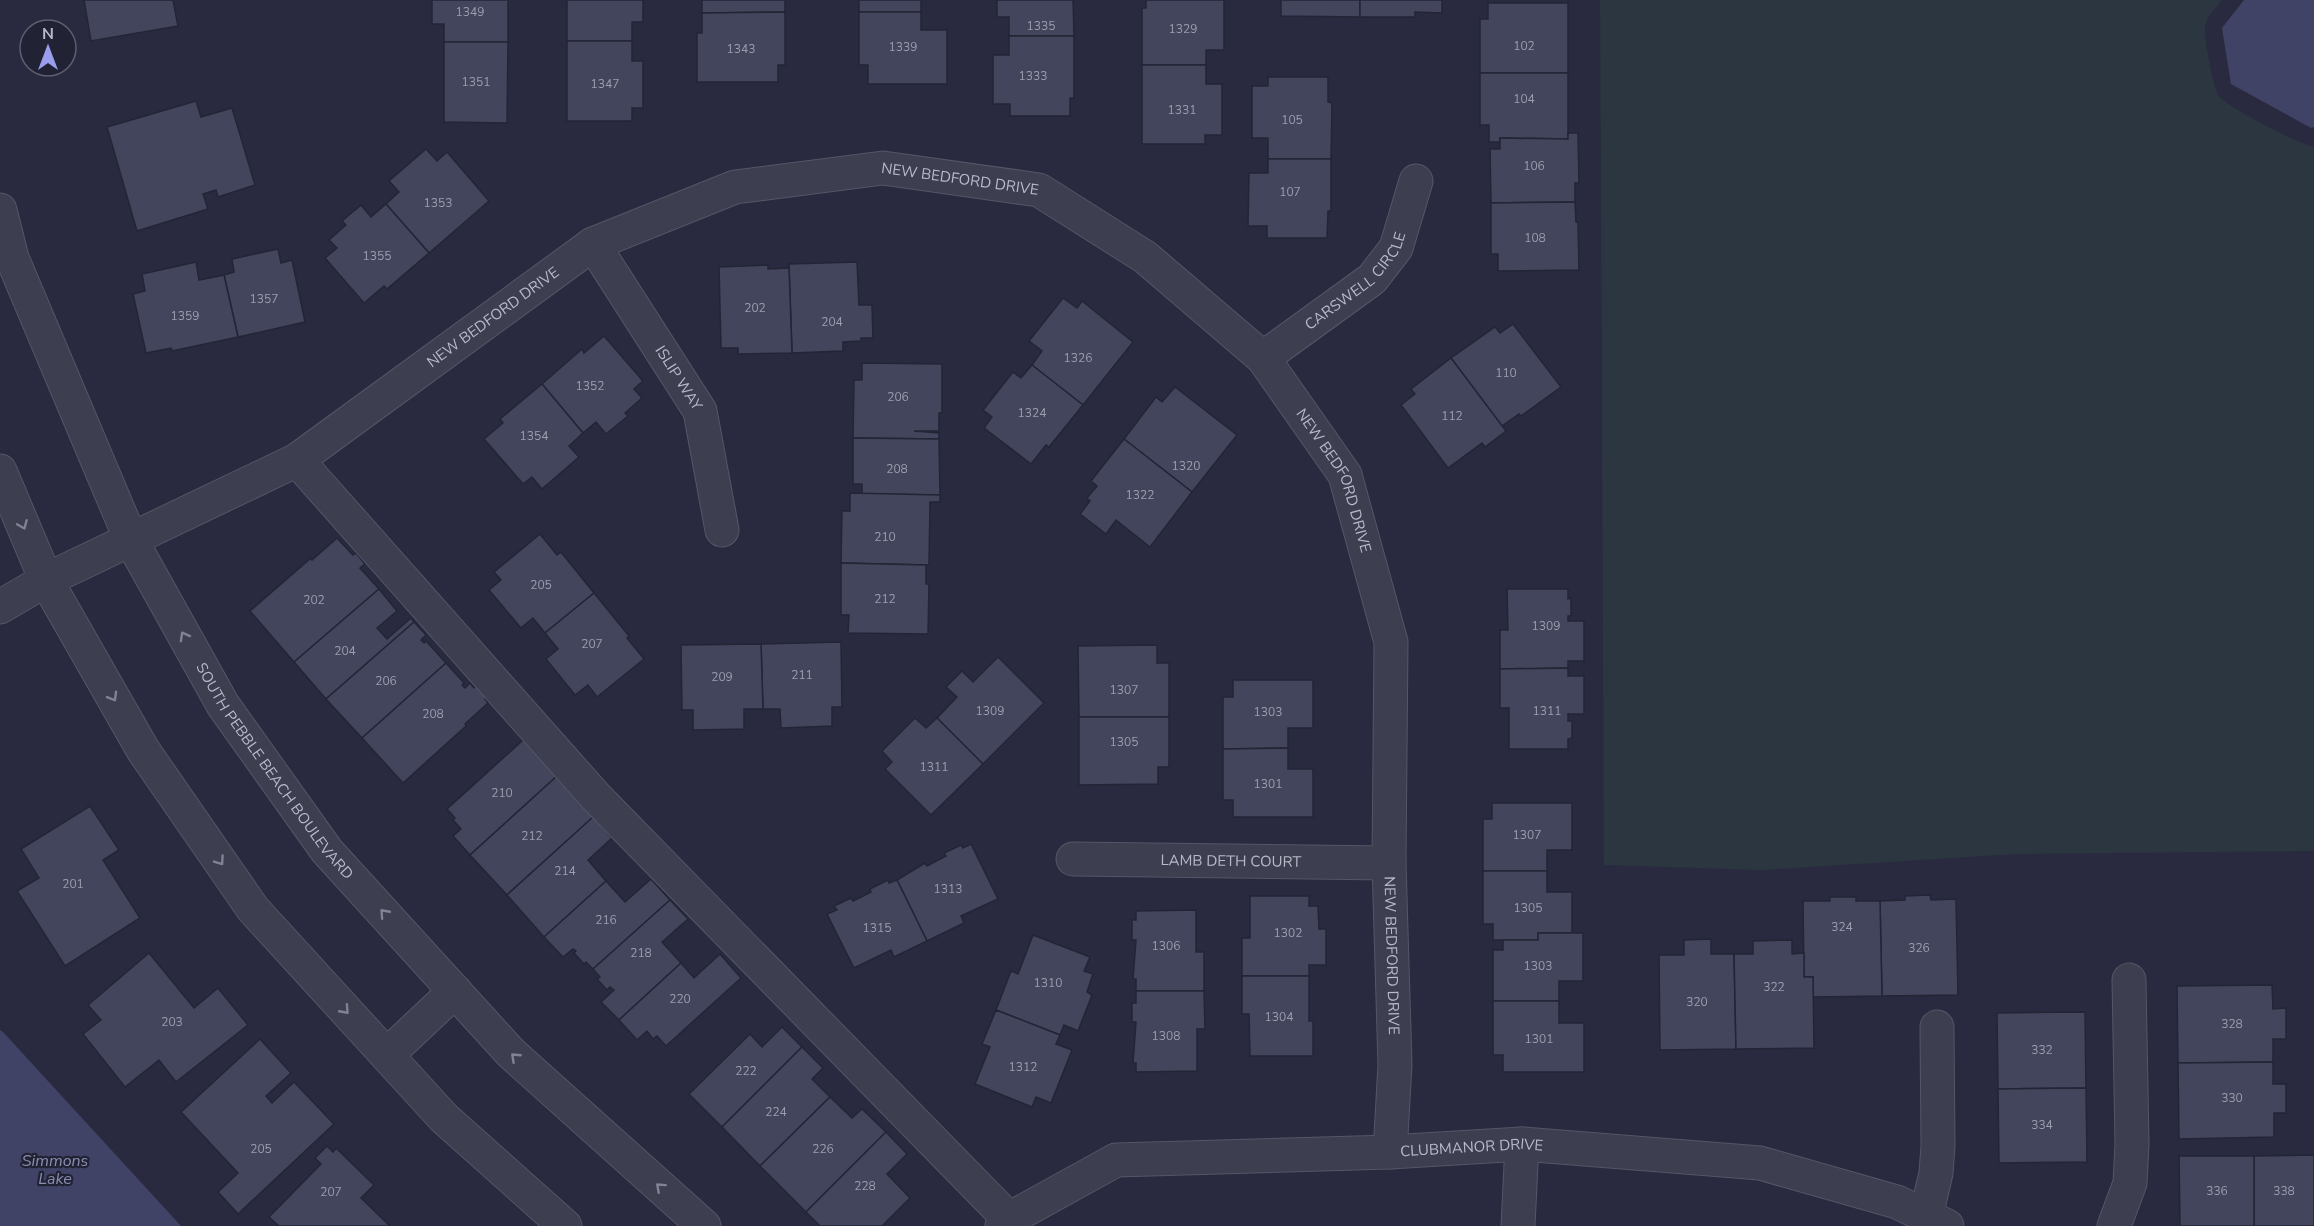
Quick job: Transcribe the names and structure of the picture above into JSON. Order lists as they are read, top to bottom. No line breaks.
{"streets":{"street":["NEW BEDFORD DRIVE","CARSWELL CIRCLE","ISLIP WAY","SOUTH PEBBLE BEACH BOULEVARD","LAMB DETH COURT","CLUBMANOR DRIVE"]},"crossings":[["NEW BEDFORD DRIVE","CARSWELL CIRCLE"],["NEW BEDFORD DRIVE","ISLIP WAY"],["NEW BEDFORD DRIVE","SOUTH PEBBLE BEACH BOULEVARD"],["NEW BEDFORD DRIVE","LAMB DETH COURT"],["NEW BEDFORD DRIVE","CLUBMANOR DRIVE"]],"water":["Simmons Lake"],"house_numbers":["1349","1335","1329","102","1339","1343","1333","1351","1347","104","1331","105","106","107","1353","108","1355","1357","202","1359","204","1326","110","1352","206","1324","112","1354","1320","208","1322","210","205","212","202","1309","207","204","211","209","206","1307","1309","1311","1303","208","1305","1311","1301","210","1307","212","214","201","1313","1305","216","324","1315","1302","1306","326","218","1303","1310","322","220","320","1304","203","328","1308","1301","332","1312","222","330","224","334","205","226","228","336","338","207"],"north":"top"}
